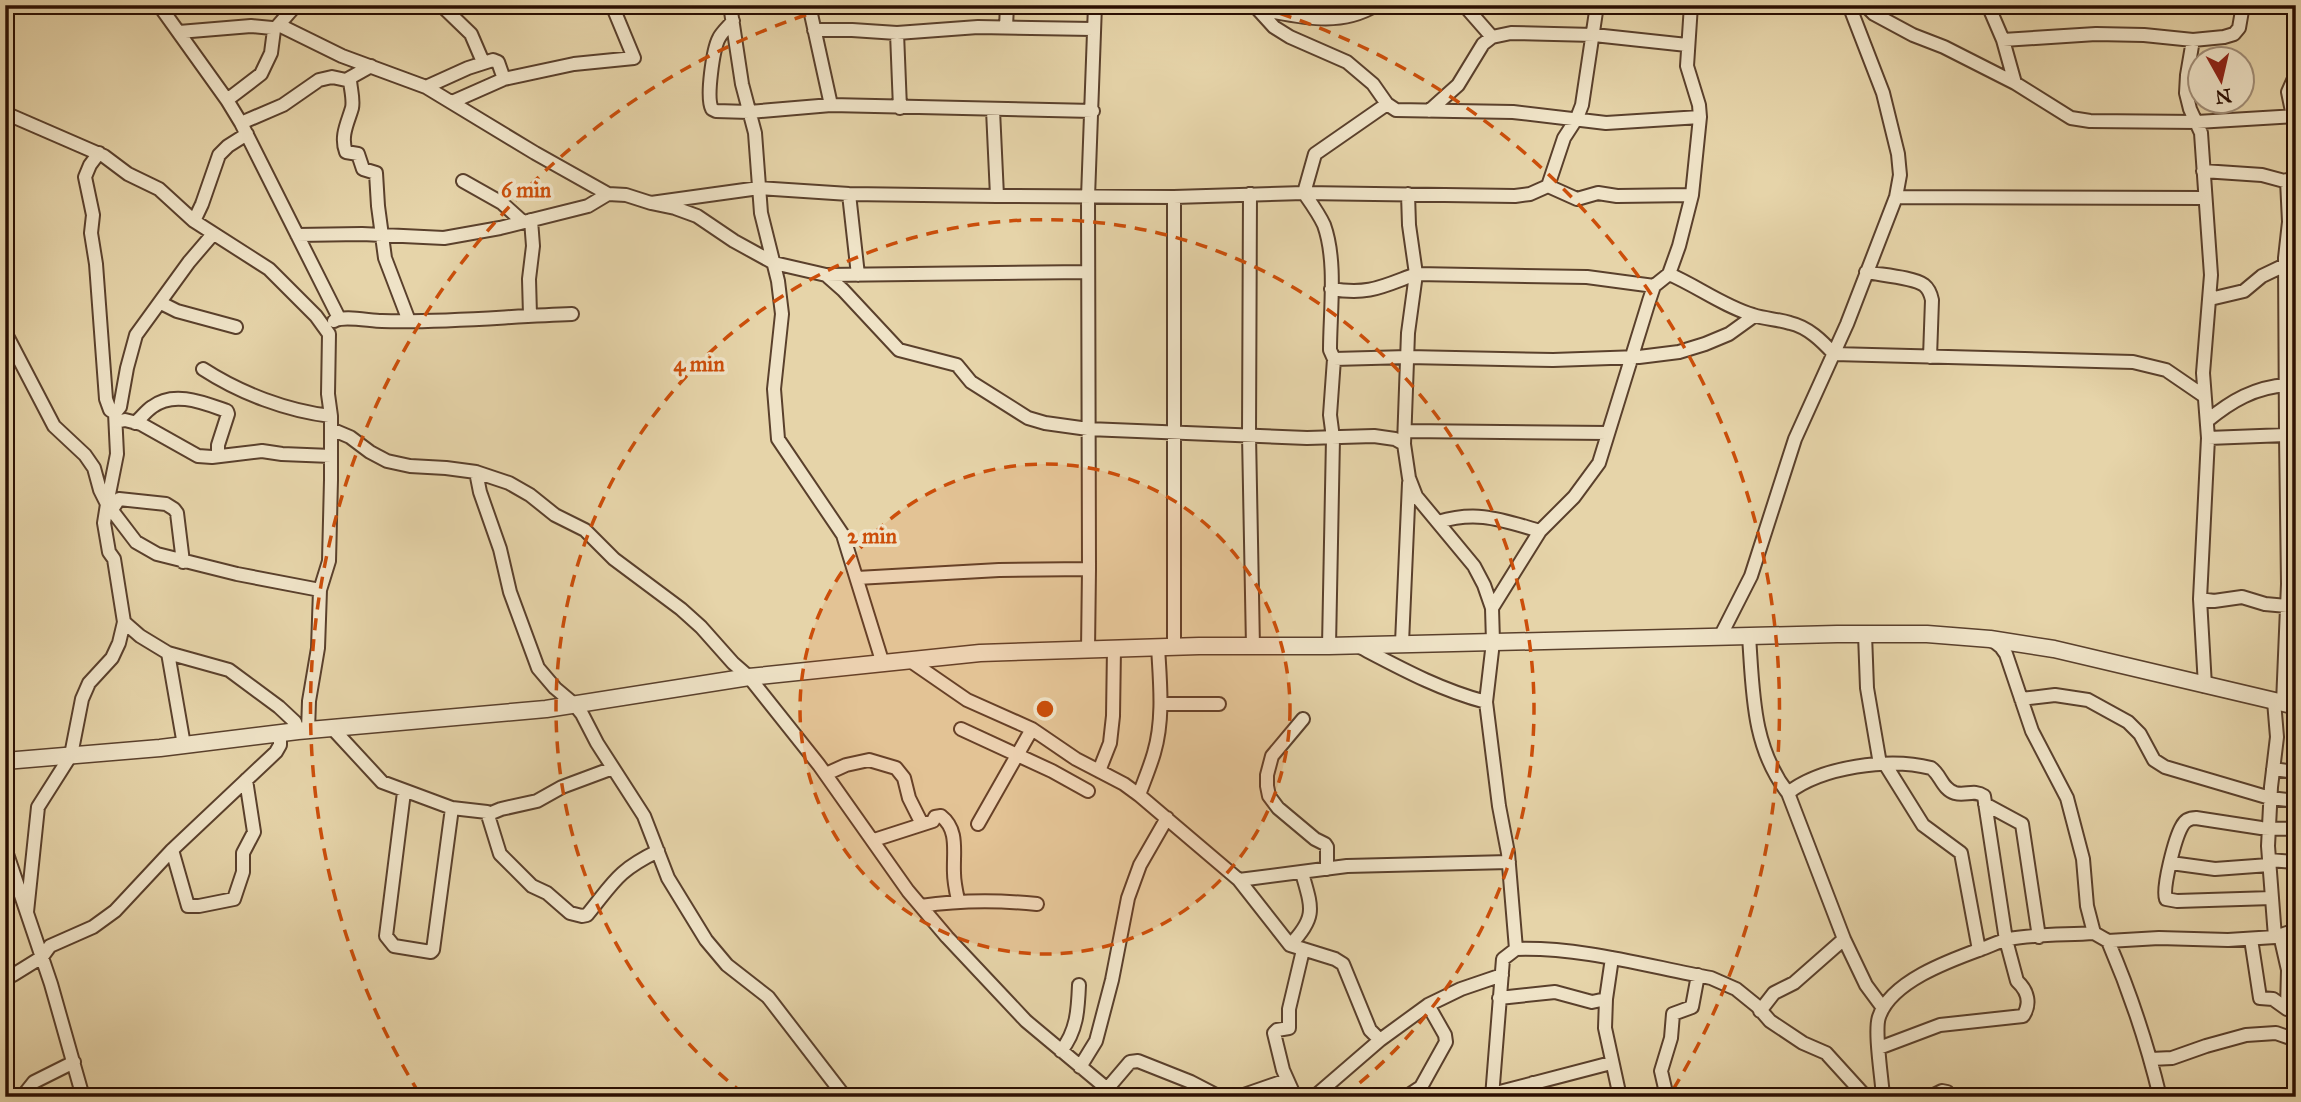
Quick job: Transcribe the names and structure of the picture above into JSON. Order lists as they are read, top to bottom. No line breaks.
{"north":"bottom","rings":["6 min","4 min","2 min"]}
